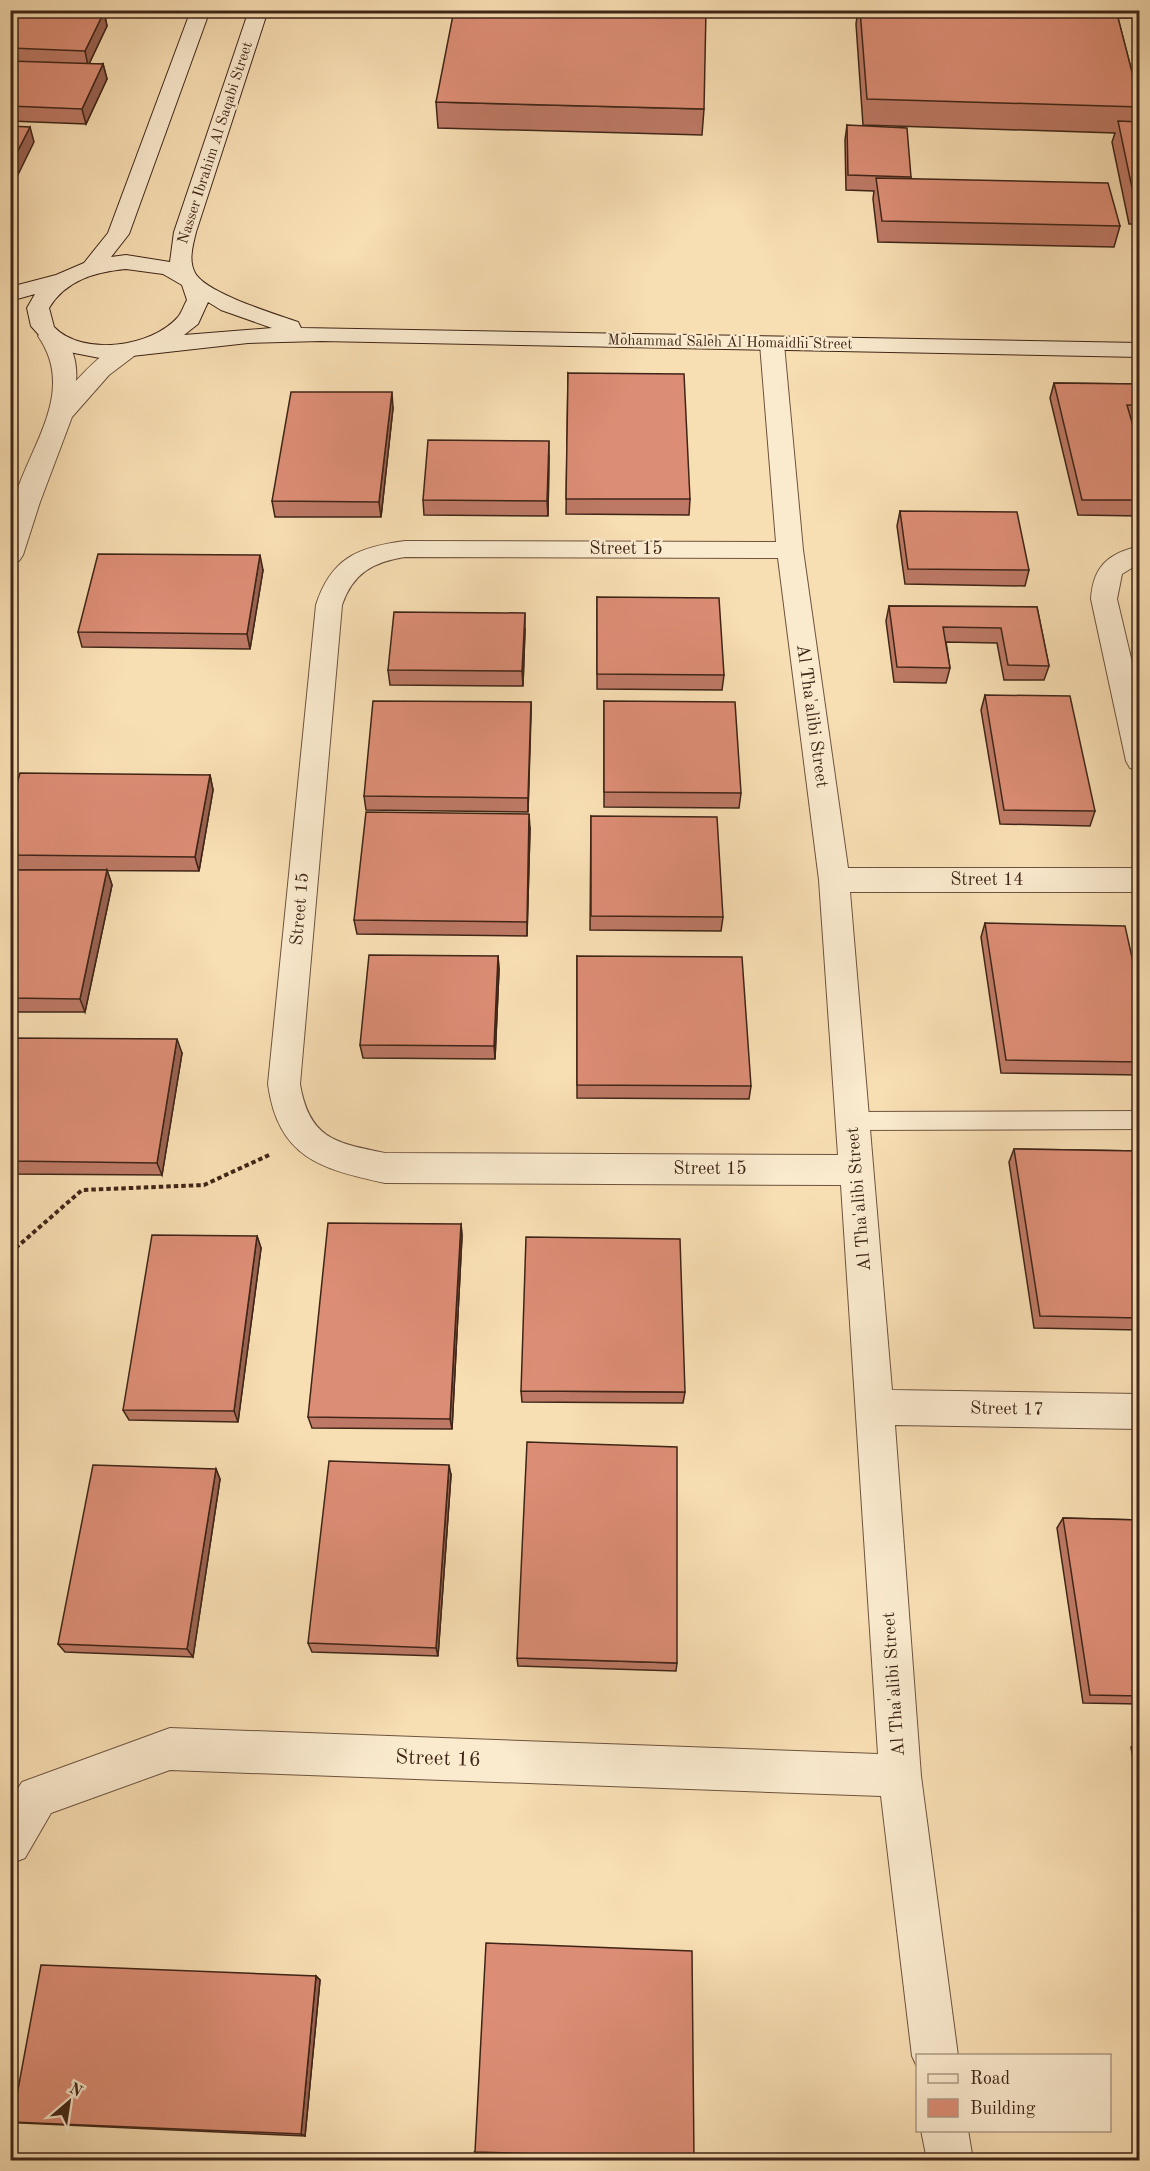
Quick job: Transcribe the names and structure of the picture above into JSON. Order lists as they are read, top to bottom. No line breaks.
{"streets":{"street":["Nasser Ibrahim Al Saqabi Street","Mohammad Saleh Al Homaidhi Street","Street 15","Al Tha'alibi Street","Street 14","Street 17","Street 16"]},"crossings":[["Nasser Ibrahim Al Saqabi Street","Mohammad Saleh Al Homaidhi Street"],["Mohammad Saleh Al Homaidhi Street","Al Tha'alibi Street"],["Street 15","Al Tha'alibi Street"],["Al Tha'alibi Street","Street 14"],["Al Tha'alibi Street","Street 17"],["Al Tha'alibi Street","Street 16"]],"legend":["Road","Building"],"north":"top right"}
